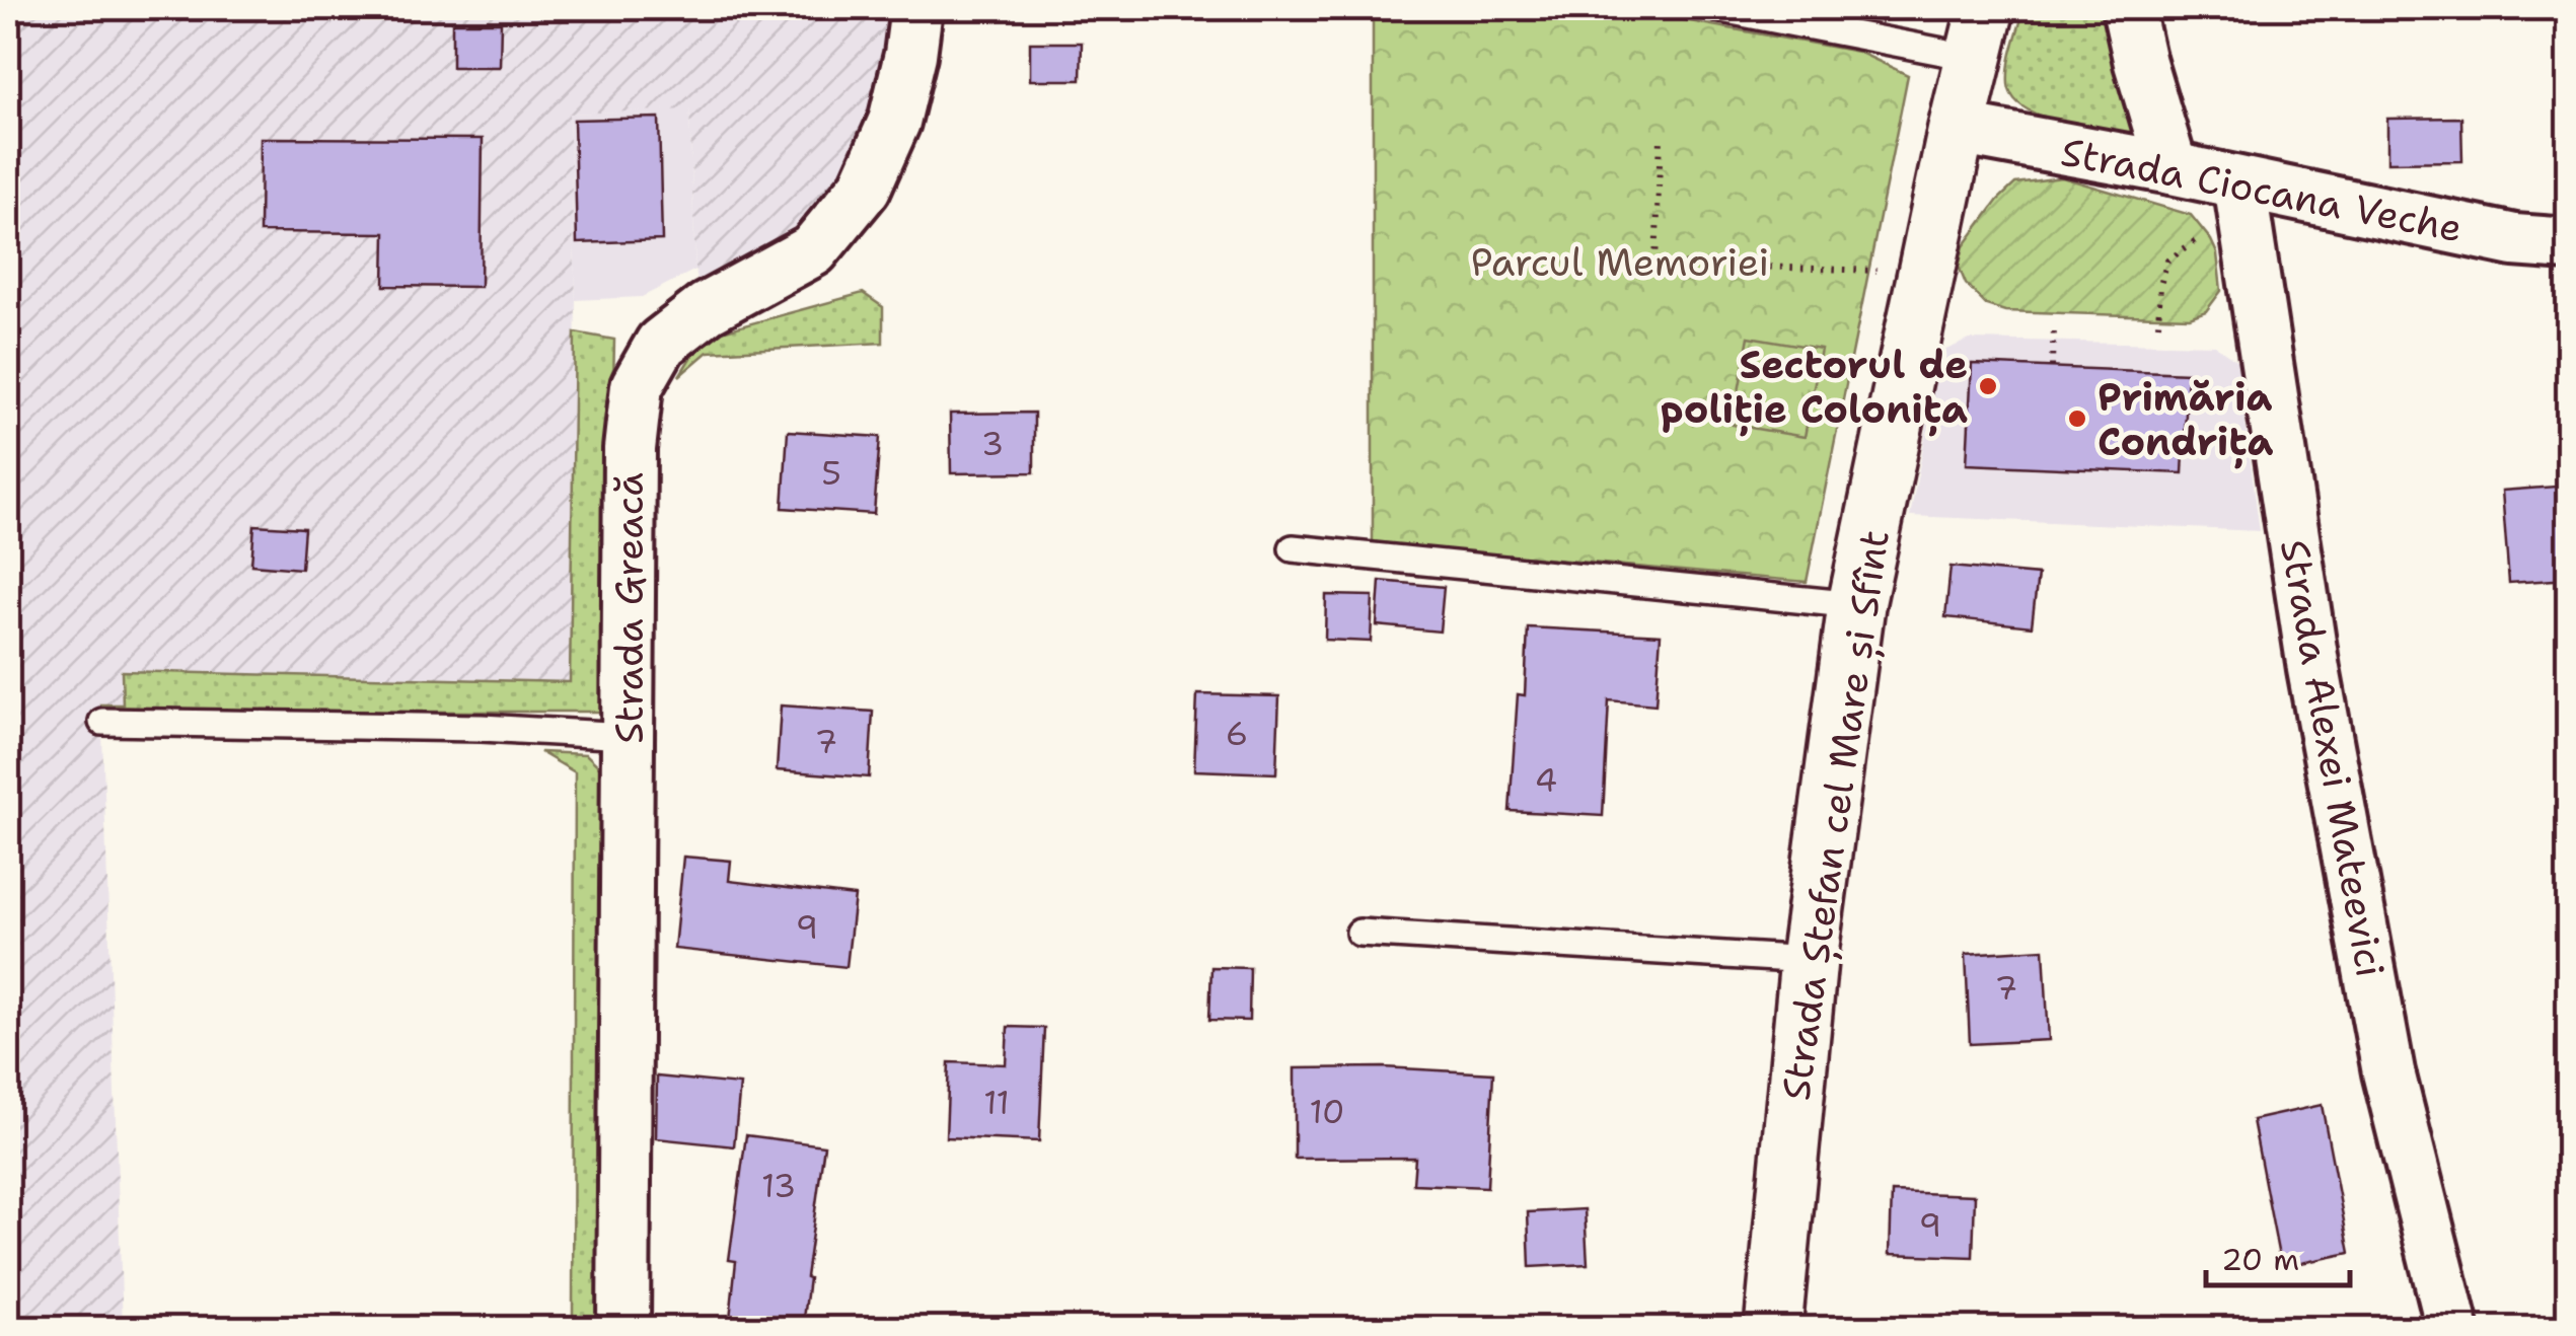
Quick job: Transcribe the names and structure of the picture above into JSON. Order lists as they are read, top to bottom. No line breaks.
{"streets":{"street":["Strada Ciocana Veche","Strada Greacă","Strada Alexei Mateevici","Strada Ștefan cel Mare și Sfînt"]},"crossings":[["Strada Ciocana Veche","Strada Alexei Mateevici"],["Strada Ciocana Veche","Strada Ștefan cel Mare și Sfînt"]],"parks":["Parcul Memoriei"],"places":["Sectorul de poliție Colonița","Primăria Condrița"],"house_numbers":["3","5","6","7","4","9","7","11","10","13","9"],"scale_bar":"20 m"}
